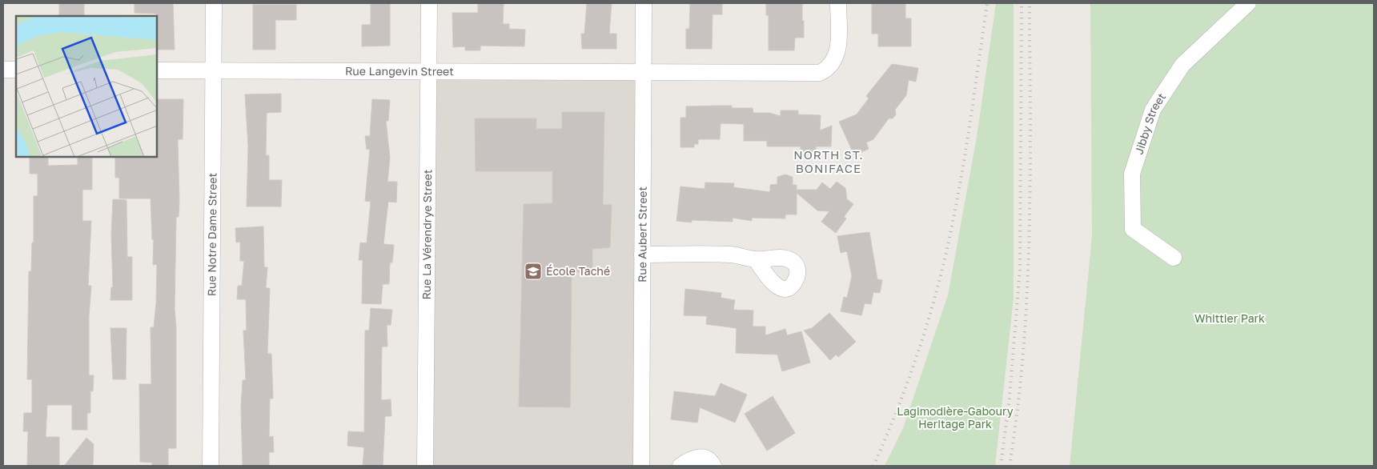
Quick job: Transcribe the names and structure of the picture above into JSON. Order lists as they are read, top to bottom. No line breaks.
{"streets":{"street":["Rue Langevin Street","Jibby Street","Rue Notre Dame Street","Rue La Vérendrye Street","Rue Aubert Street"]},"crossings":[["Rue Langevin Street","Rue Notre Dame Street"],["Rue Langevin Street","Rue La Vérendrye Street"],["Rue Langevin Street","Rue Aubert Street"]],"districts":["NORTH ST. BONIFACE"],"parks":["Whittier Park","Lagimodière-Gaboury Heritage Park"],"places":{"school or university":["École Taché"]}}
